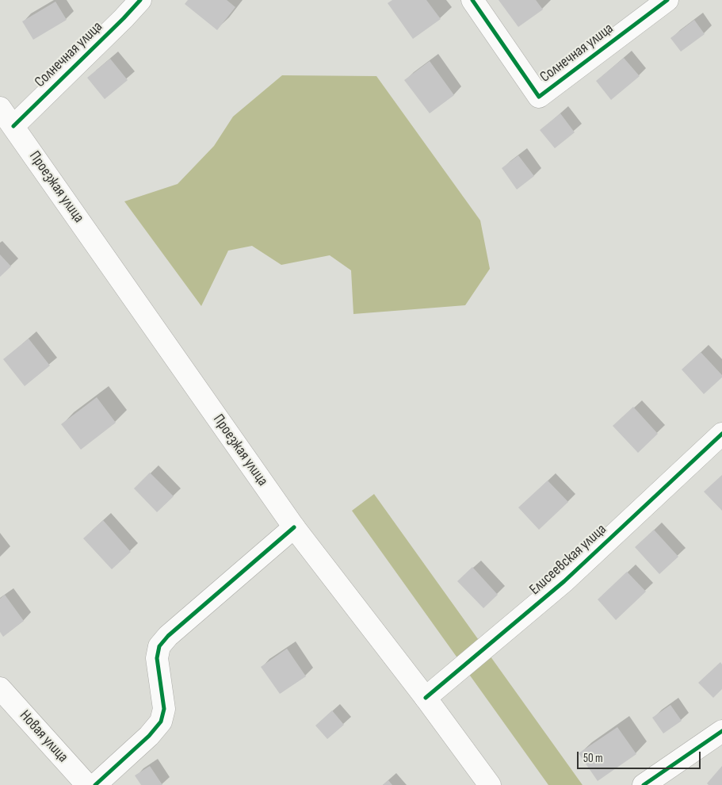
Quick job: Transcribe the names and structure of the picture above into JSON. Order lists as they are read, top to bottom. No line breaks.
{"streets":{"street":["Солнечная улица","Проезжая улица","Елисеевская улица","Новая улица"]},"crossings":[["Солнечная улица","Проезжая улица"],["Проезжая улица","Елисеевская улица"]],"scale_bar":"50 m"}
